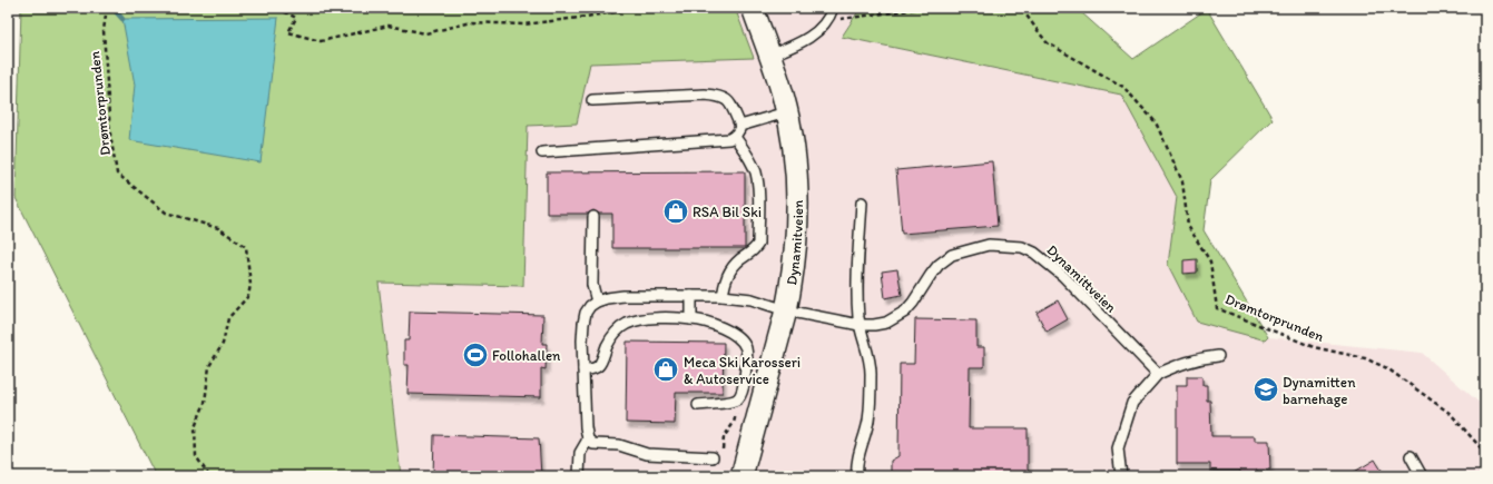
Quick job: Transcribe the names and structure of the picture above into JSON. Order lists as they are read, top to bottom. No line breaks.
{"streets":{"street":["Dynamitveien"],"lane":["Dynamittveien"],"path":["Drømtorprunden"]},"crossings":[["Dynamitveien","Dynamittveien"]],"places":{"shop":["RSA Bil Ski","Meca Ski Karosseri & Autoservice"],"sports":["Follohallen"],"school or university":["Dynamitten barnehage"]}}
